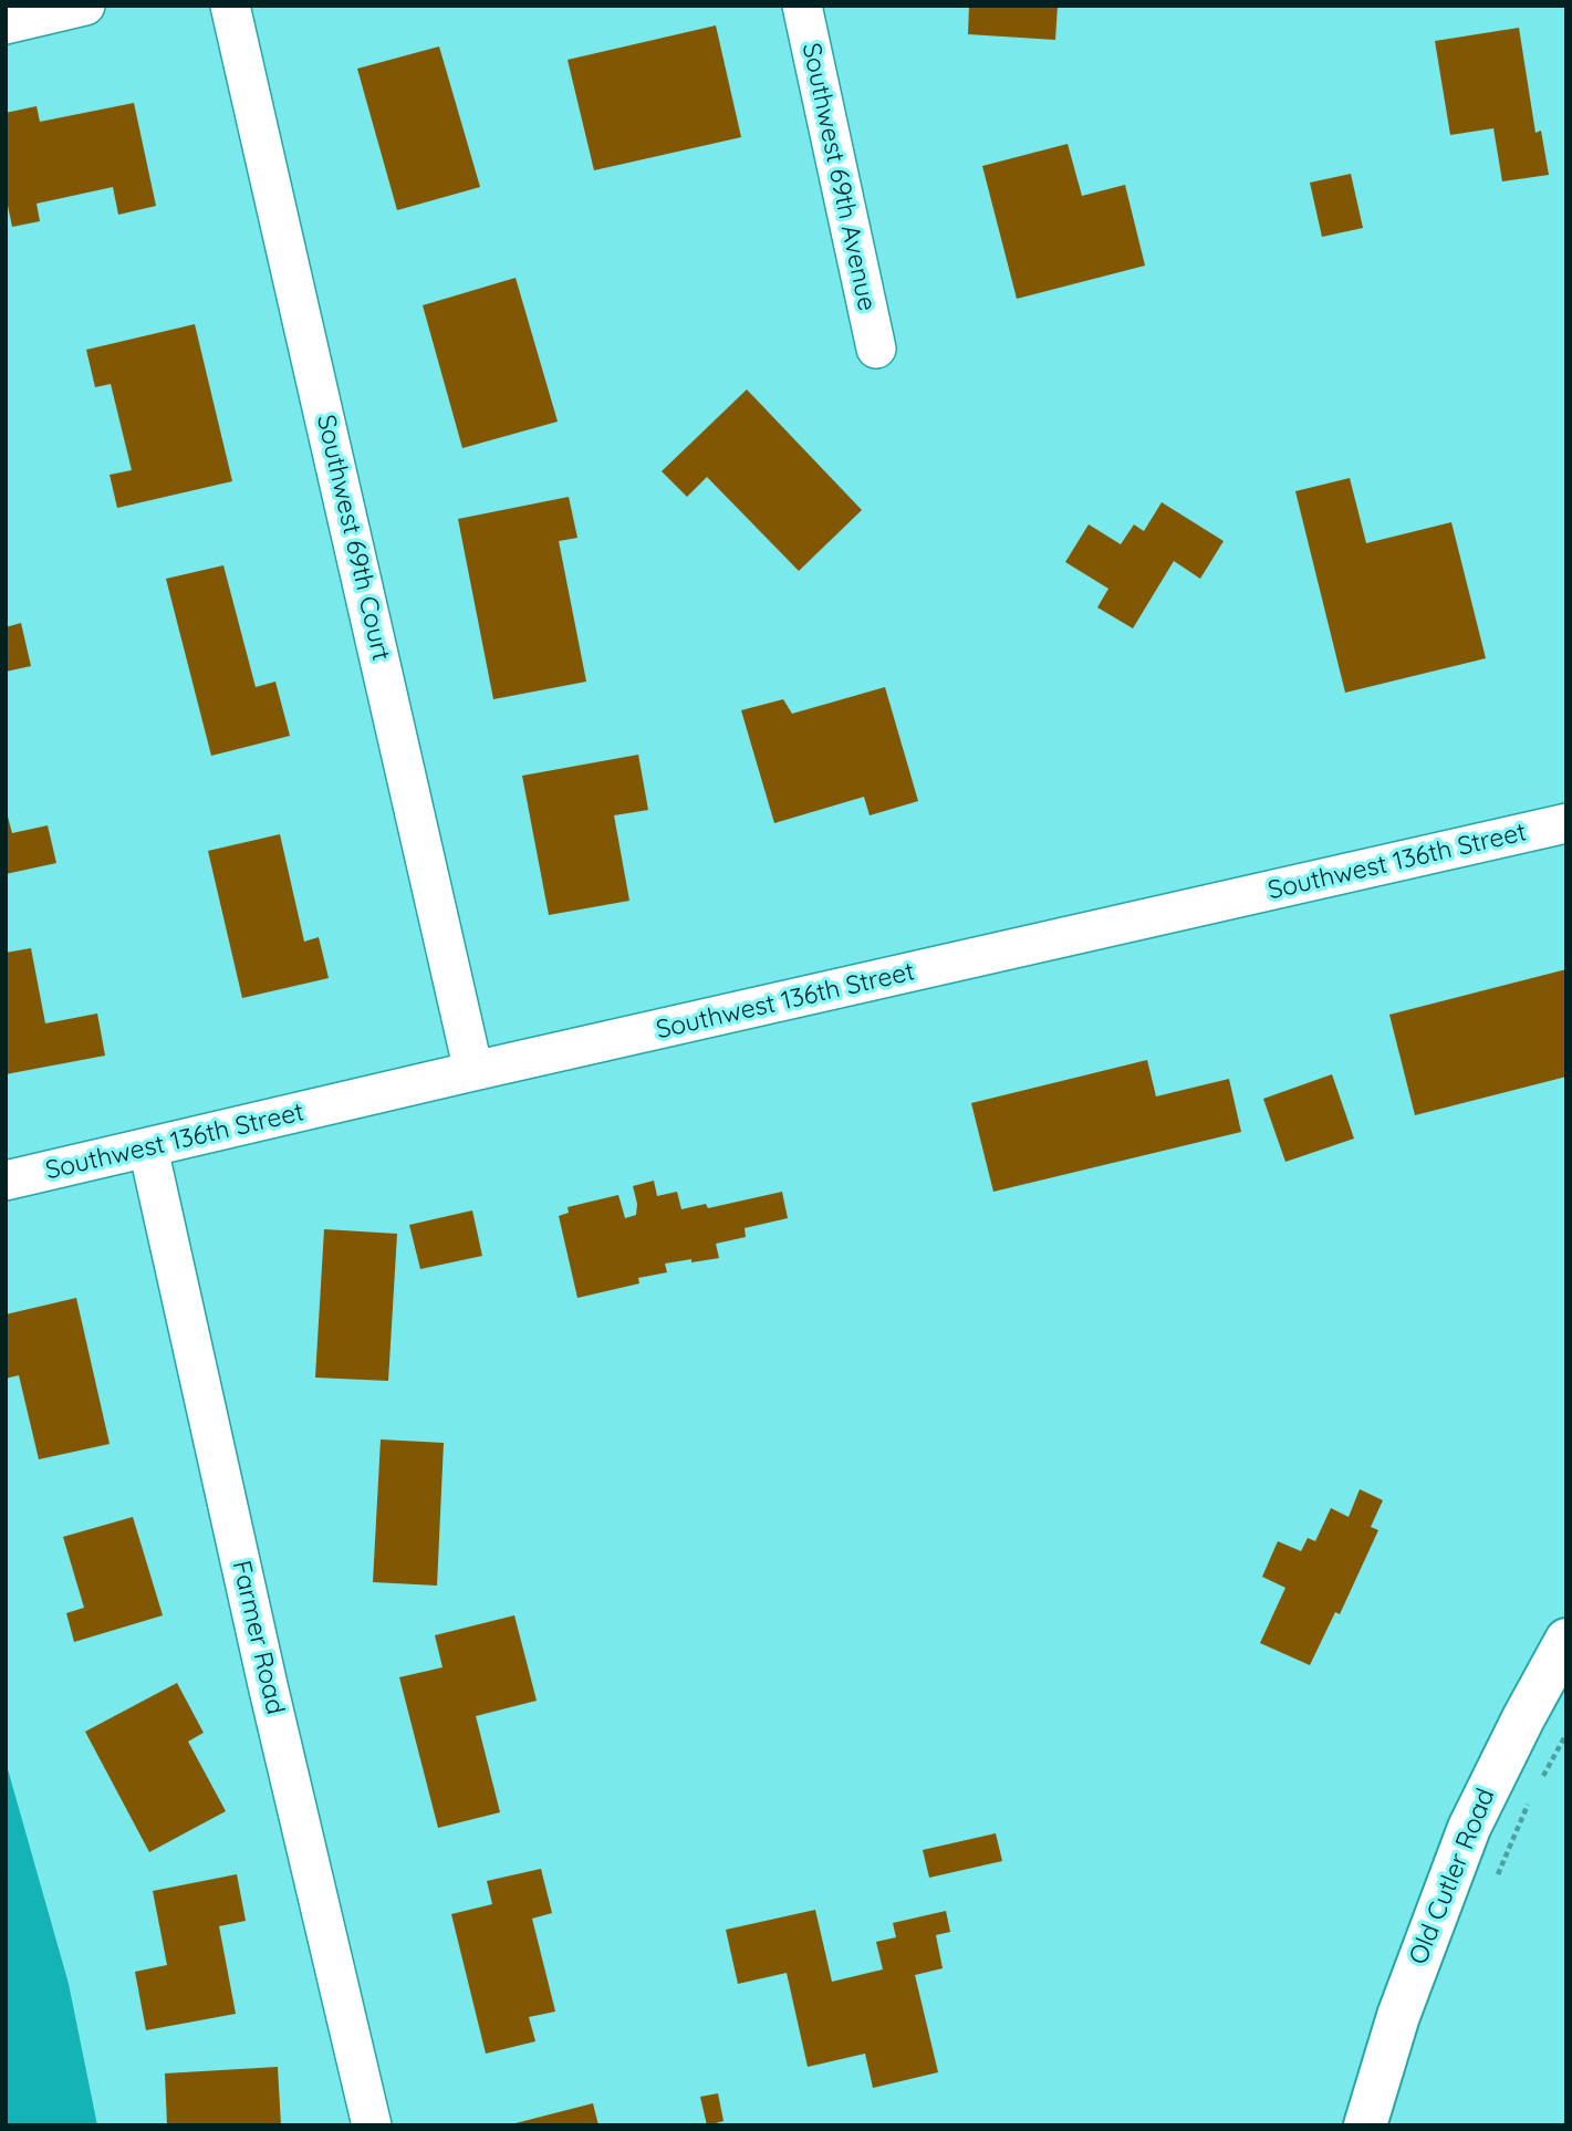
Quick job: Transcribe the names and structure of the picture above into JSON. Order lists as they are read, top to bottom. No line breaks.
{"streets":{"main road":["Old Cutler Road"],"street":["Southwest 69th Avenue","Southwest 69th Court","Southwest 136th Street","Farmer Road"]},"crossings":[["Southwest 69th Court","Southwest 136th Street"],["Southwest 136th Street","Farmer Road"]]}
